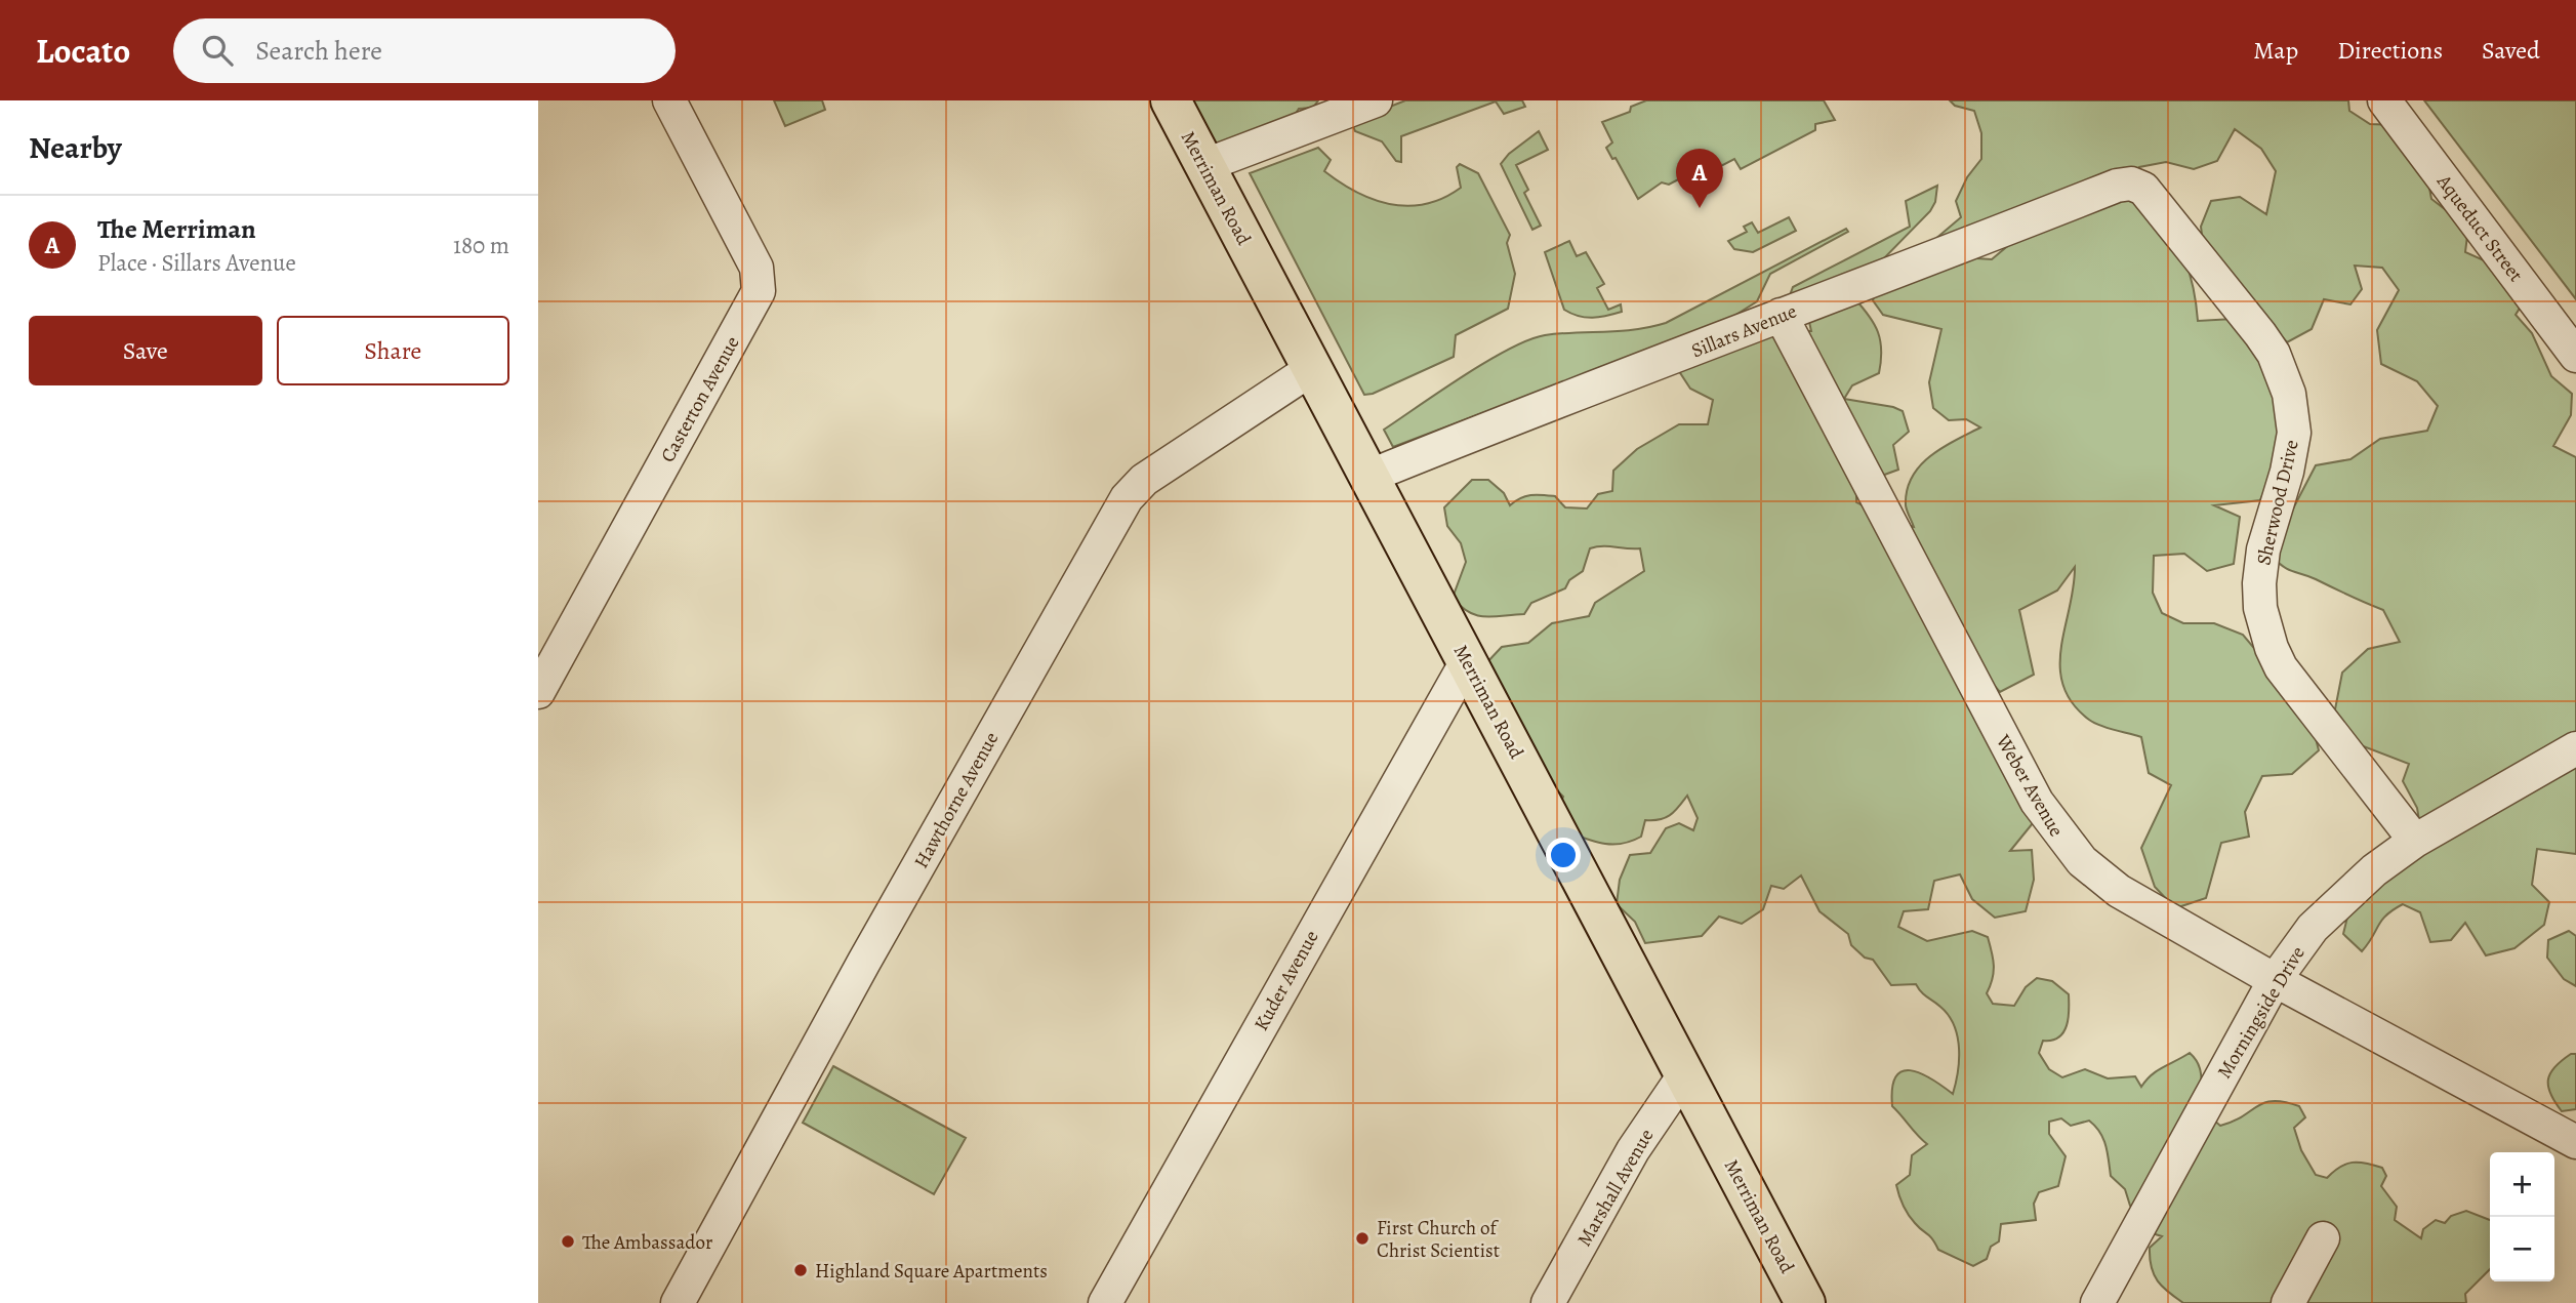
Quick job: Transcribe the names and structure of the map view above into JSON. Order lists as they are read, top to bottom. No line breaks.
{"streets":{"main road":["Merriman Road"],"street":["Aqueduct Street","Sillars Avenue","Casterton Avenue","Sherwood Drive","Weber Avenue","Hawthorne Avenue","Kuder Avenue","Morningside Drive","Marshall Avenue"]},"crossings":[["Merriman Road","Sillars Avenue"],["Merriman Road","Hawthorne Avenue"],["Merriman Road","Kuder Avenue"],["Merriman Road","Marshall Avenue"],["Sillars Avenue","Sherwood Drive"],["Sillars Avenue","Weber Avenue"],["Sherwood Drive","Morningside Drive"],["Weber Avenue","Morningside Drive"]],"places":["First Church of Christ Scientist","The Ambassador","Highland Square Apartments"],"page":{"header":"Locato","search":"Search here","nav":["Map","Directions","Saved"],"heading":"Nearby","pins":"A","list":[{"mark":"A","name":"The Merriman","note":"Place · Sillars Avenue","value":"180 m"}],"buttons":["Save","Share"],"map_buttons":["+","−"]}}
